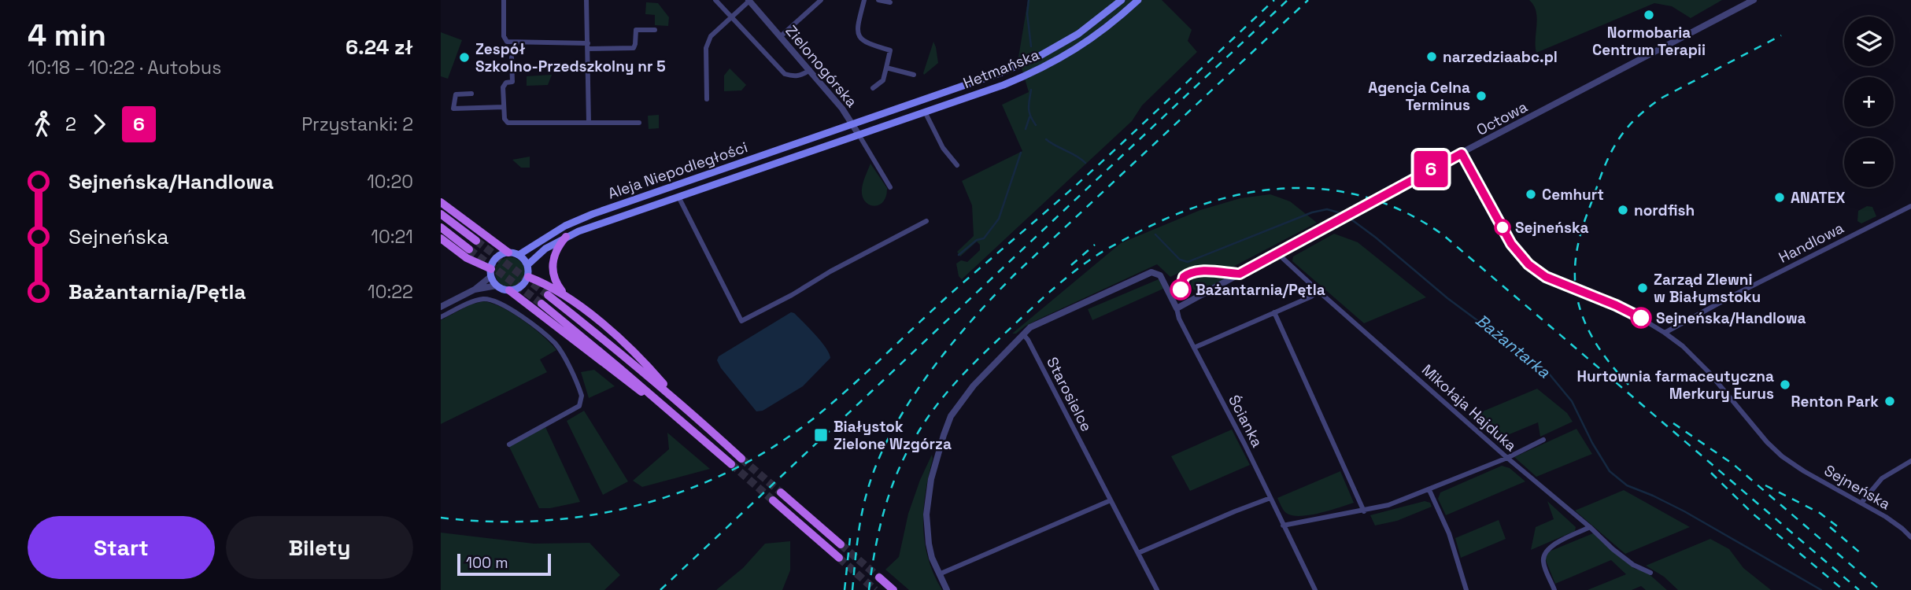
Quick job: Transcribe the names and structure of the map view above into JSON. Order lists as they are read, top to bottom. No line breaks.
{"streets":{"main road":["Hetmańska","Aleja Niepodległości"],"street":["Zielonogórska","Octowa","Handlowa","Starosielce","Mikołaja Hajduka","Ścianka","Sejneńska"]},"crossings":[["Zielonogórska","Hetmańska"],["Zielonogórska","Aleja Niepodległości"],["Hetmańska","Aleja Niepodległości"],["Octowa","Mikołaja Hajduka"],["Octowa","Ścianka"],["Octowa","Sejneńska"],["Handlowa","Sejneńska"],["Starosielce","Ścianka"]],"water":["Bażantarka"],"places":{"other":["Normobaria Centrum Terapii","narzedziaabc.pl","Zespół Szkolno-Przedszkolny nr 5","Agencja Celna Terminus","Cemhurt","ANATEX","nordfish","Sejneńska","Zarząd Zlewni w Białymstoku","Bażantarnia/Pętla","Sejneńska/Handlowa","Hurtownia farmaceutyczna Merkury Eurus","Renton Park"],"transit":["Białystok Zielone Wzgórza"]},"lines":["bus line 6"],"scale_bar":"100 m","page":{"heading":["4 min","10:18 – 10:22 · Autobus","6.24 zł"],"on_map":"6","map_buttons":["+","−"],"legs":["2","6","Przystanki: 2"],"list":[{"name":"Sejneńska/Handlowa","value":"10:20"},{"name":"Sejneńska","value":"10:21"},{"name":"Bażantarnia/Pętla","value":"10:22"}],"buttons":["Start","Bilety"],"scale":"100 m"}}
